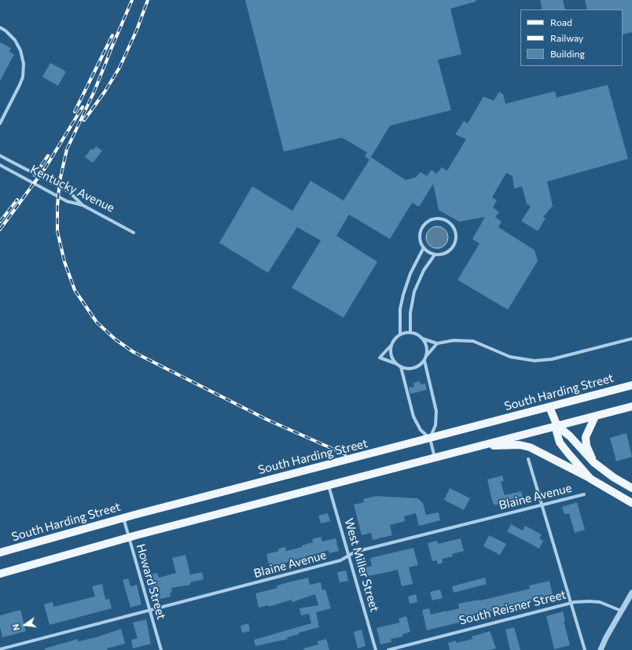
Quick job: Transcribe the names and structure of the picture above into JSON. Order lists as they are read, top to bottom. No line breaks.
{"streets":{"main road":["South Harding Street"],"street":["Kentucky Avenue","Blaine Avenue","West Miller Street","Howard Street","South Reisner Street"]},"crossings":[["South Harding Street","Howard Street"],["Blaine Avenue","West Miller Street"],["Blaine Avenue","Howard Street"]],"legend":["Road","Railway","Building"],"north":"left"}
